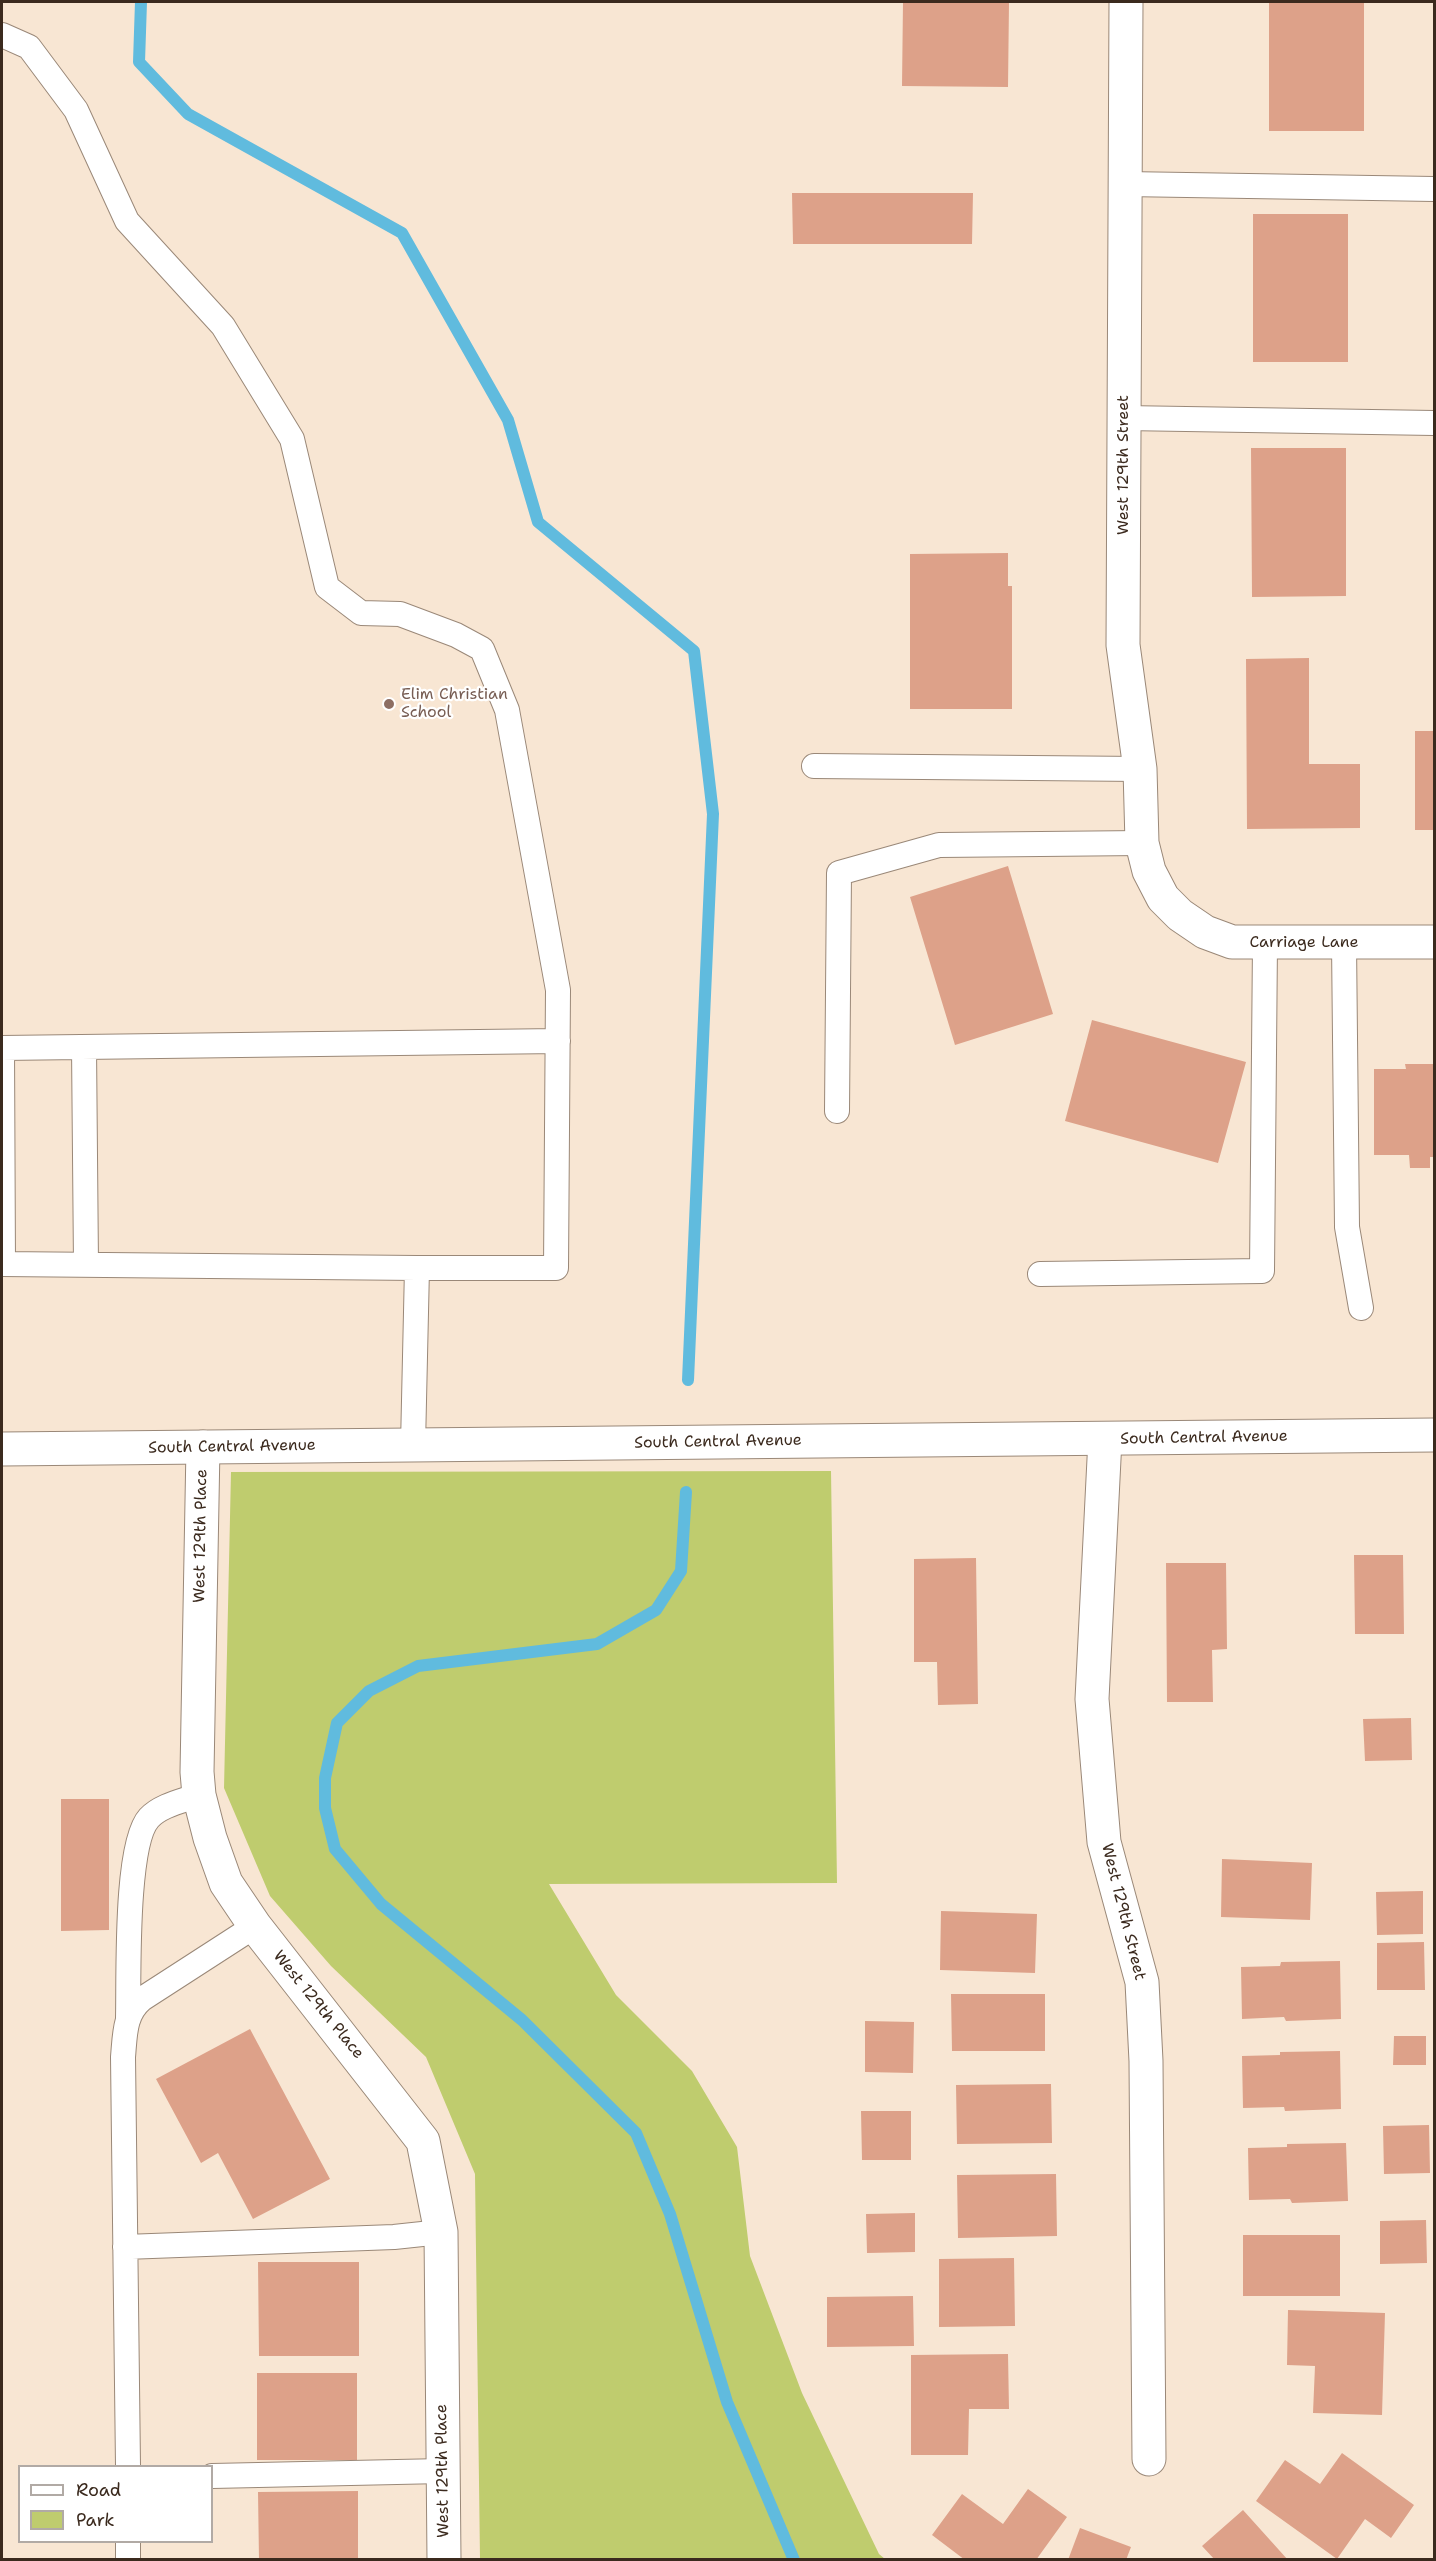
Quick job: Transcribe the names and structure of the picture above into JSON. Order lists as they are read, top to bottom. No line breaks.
{"streets":{"street":["West 129th Street","Carriage Lane","South Central Avenue","West 129th Place"]},"crossings":[["West 129th Street","Carriage Lane"],["West 129th Street","South Central Avenue"],["South Central Avenue","West 129th Place"]],"places":["Elim Christian School"],"legend":["Road","Park"]}
